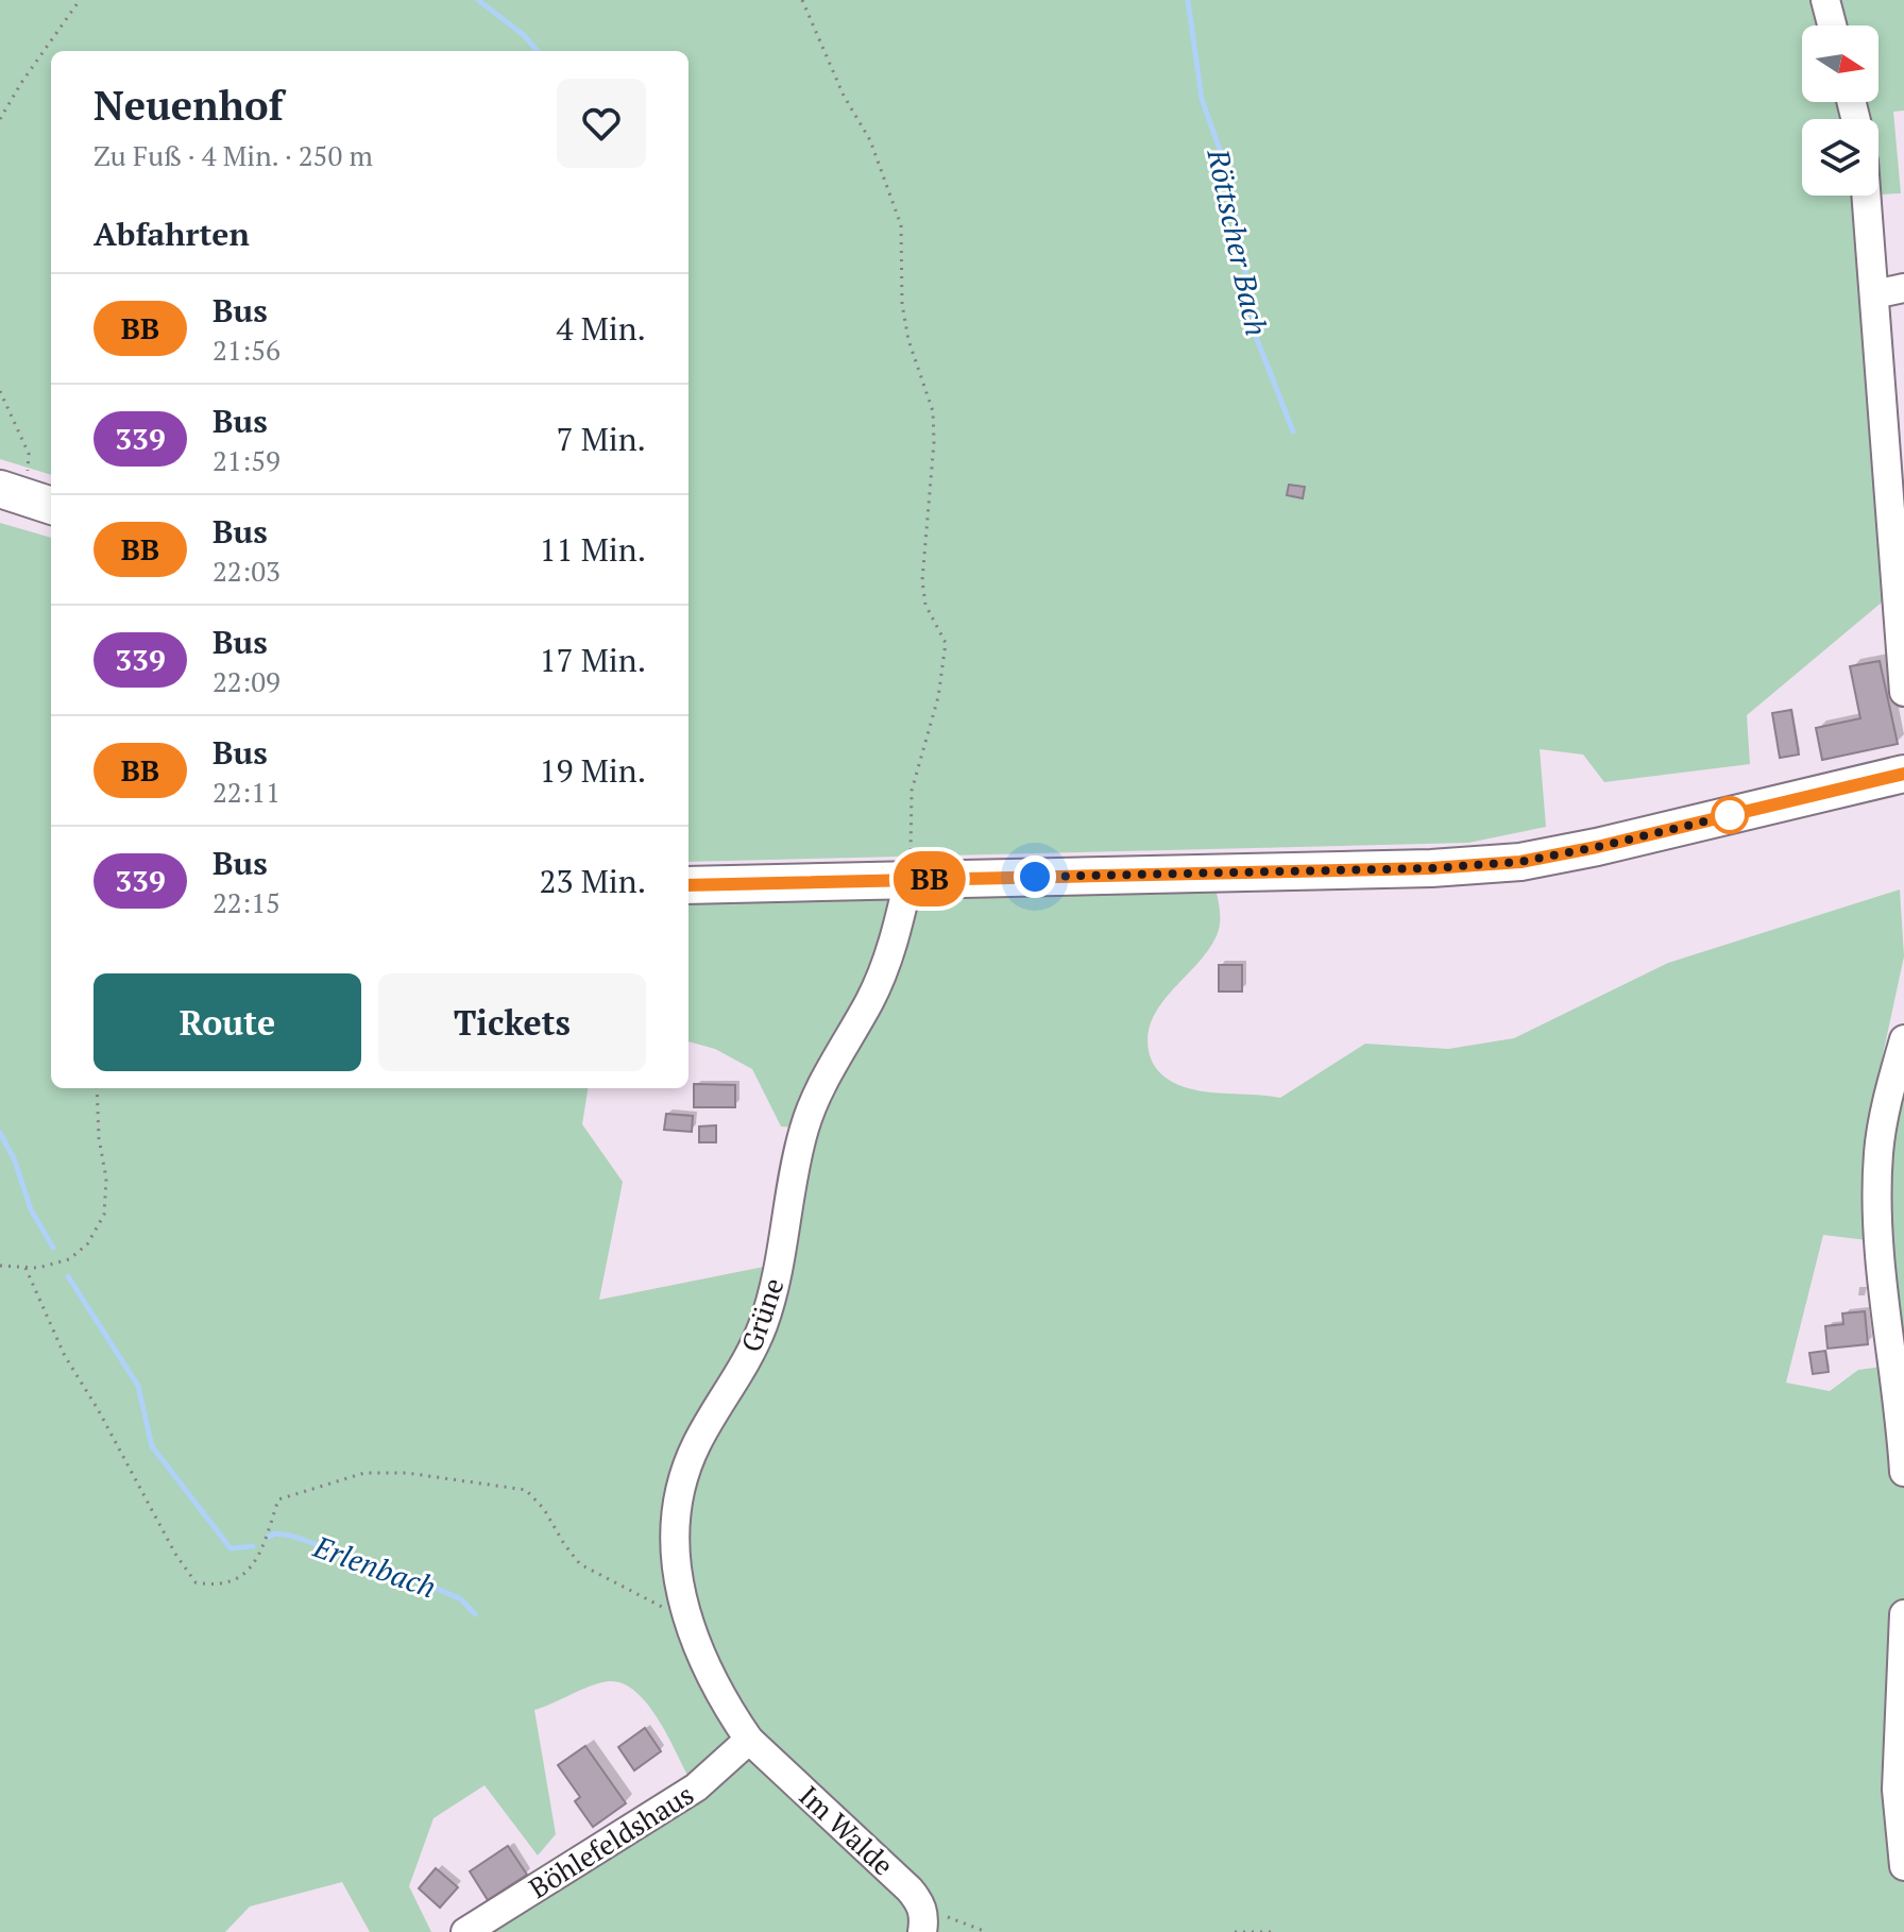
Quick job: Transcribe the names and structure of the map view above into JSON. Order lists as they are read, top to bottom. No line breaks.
{"streets":{"street":["Grüne","Im Walde","Böhlefeldshaus"]},"crossings":[["Grüne","Im Walde"],["Grüne","Böhlefeldshaus"],["Im Walde","Böhlefeldshaus"]],"water":["Röttscher Bach","Erlenbach"],"lines":["bus line BB"],"north":"right","page":{"on_map":"BB","heading":[["Neuenhof","Zu Fuß · 4 Min. · 250 m"],"Abfahrten"],"list":[{"mark":"BB","name":"Bus","note":"21:56","value":"4 Min."},{"mark":"339","name":"Bus","note":"21:59","value":"7 Min."},{"mark":"BB","name":"Bus","note":"22:03","value":"11 Min."},{"mark":"339","name":"Bus","note":"22:09","value":"17 Min."},{"mark":"BB","name":"Bus","note":"22:11","value":"19 Min."},{"mark":"339","name":"Bus","note":"22:15","value":"23 Min."}],"buttons":["Route","Tickets"]}}
